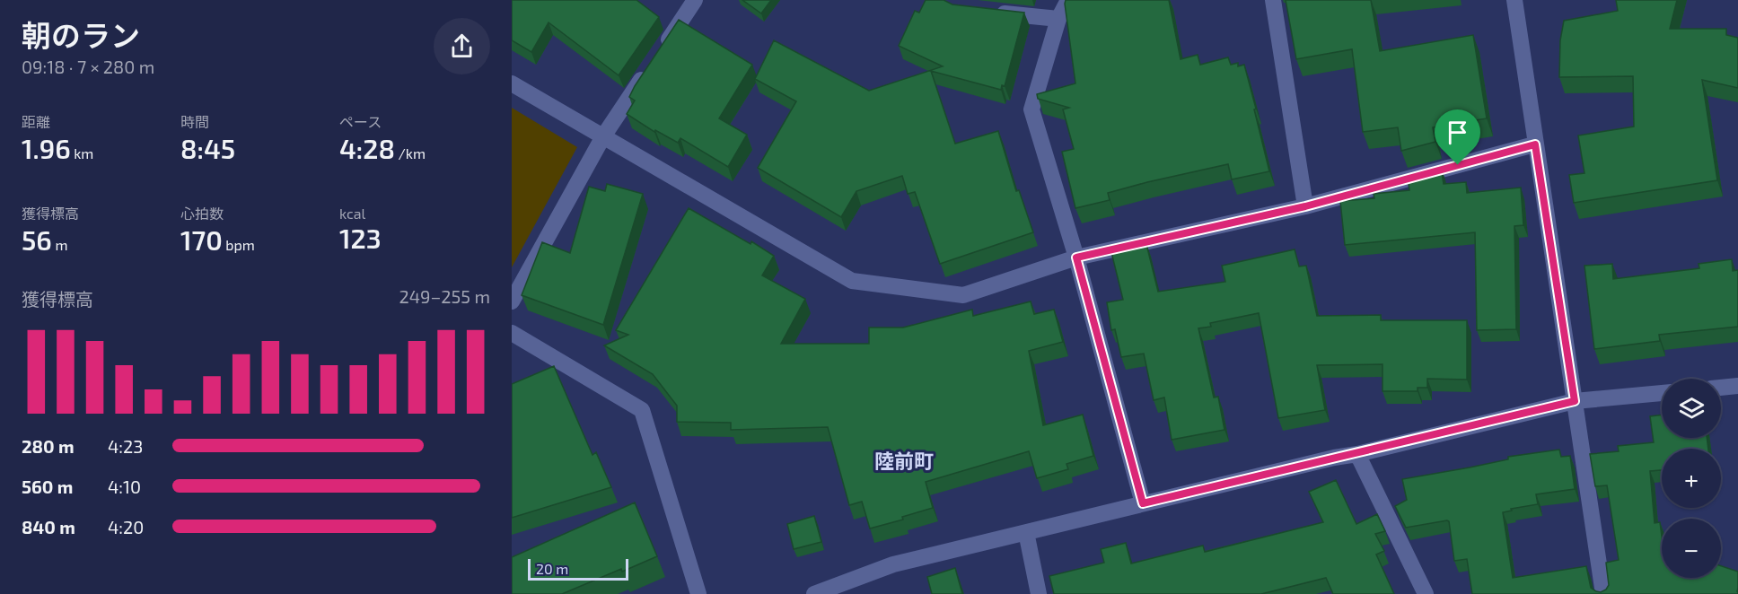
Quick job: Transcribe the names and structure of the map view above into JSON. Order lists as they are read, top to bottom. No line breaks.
{"districts":["陸前町"],"scale_bar":"20 m","page":{"heading":["朝のラン","09:18 · 7 × 280 m"],"stats":[["距離","1.96 km"],["時間","8:45"],["ペース","4:28 /km"],["獲得標高","56 m"],["心拍数","170 bpm"],["kcal","123"]],"chart":["獲得標高","249–255 m"],"map_buttons":["+","−"],"list":[{"name":"280 m","note":"4:23"},{"name":"560 m","note":"4:10"},{"name":"840 m","note":"4:20"}],"scale":"20 m"}}
